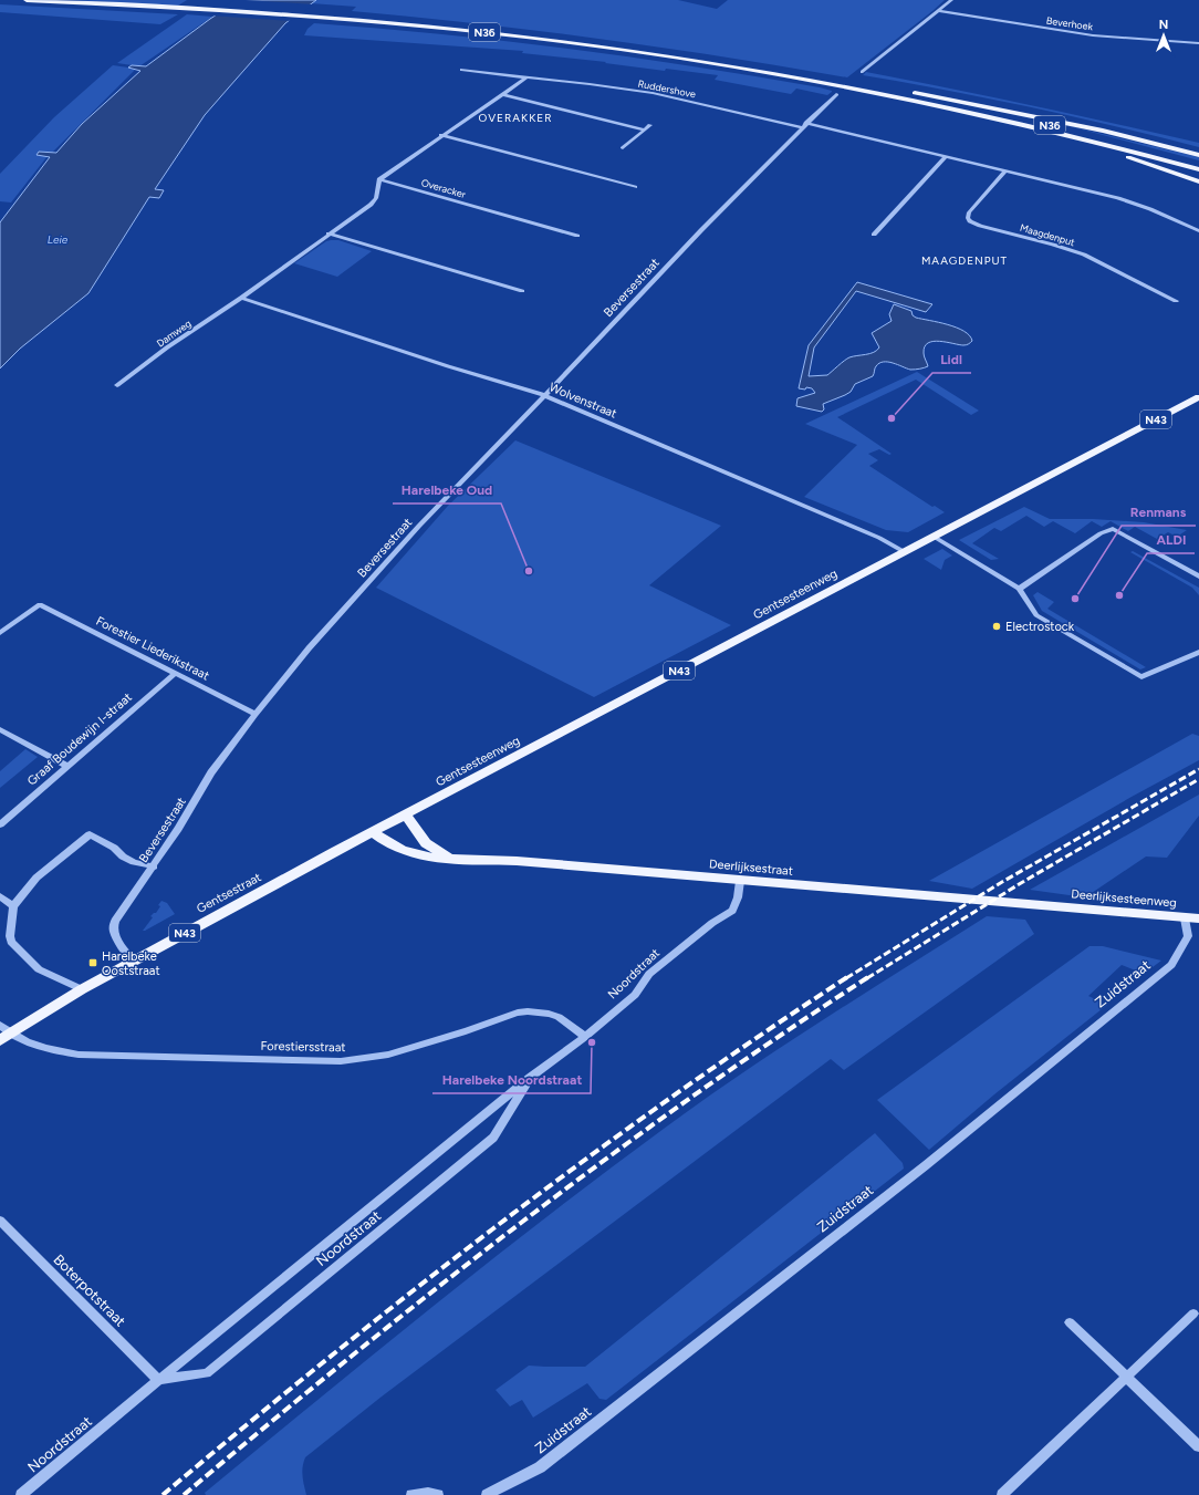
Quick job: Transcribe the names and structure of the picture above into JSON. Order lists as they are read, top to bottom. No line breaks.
{"streets":{"main road":["N36","N43","Gentsesteenweg","Deerlijksestraat","Gentsestraat","Deerlijksesteenweg"],"street":["Beverhoek","Ruddershove","Overacker","Maagdenput","Beversestraat","Damweg","Wolvenstraat","Forestier Liederikstraat","Graaf Boudewijn I-straat","Noordstraat","Zuidstraat","Forestiersstraat","Boterpotstraat"]},"crossings":[["Ruddershove","Beversestraat"],["Beversestraat","Wolvenstraat"],["Beversestraat","Forestier Liederikstraat"],["Beversestraat","Gentsestraat"],["Damweg","Wolvenstraat"],["Wolvenstraat","Gentsesteenweg"],["Gentsesteenweg","Deerlijksestraat"],["Gentsesteenweg","Gentsestraat"],["Forestier Liederikstraat","Graaf Boudewijn I-straat"],["Deerlijksestraat","Gentsestraat"],["Deerlijksestraat","Deerlijksesteenweg"],["Deerlijksestraat","Noordstraat"],["Gentsestraat","Forestiersstraat"],["Deerlijksesteenweg","Zuidstraat"],["Noordstraat","Forestiersstraat"],["Noordstraat","Boterpotstraat"]],"districts":["OVERAKKER","MAAGDENPUT"],"water":["Leie"],"places":{"other":["Lidl","Harelbeke Oud","ALDI","Renmans","Electrostock","Harelbeke Noordstraat"],"transit":["Harelbeke Ooststraat"]},"north":"top"}
